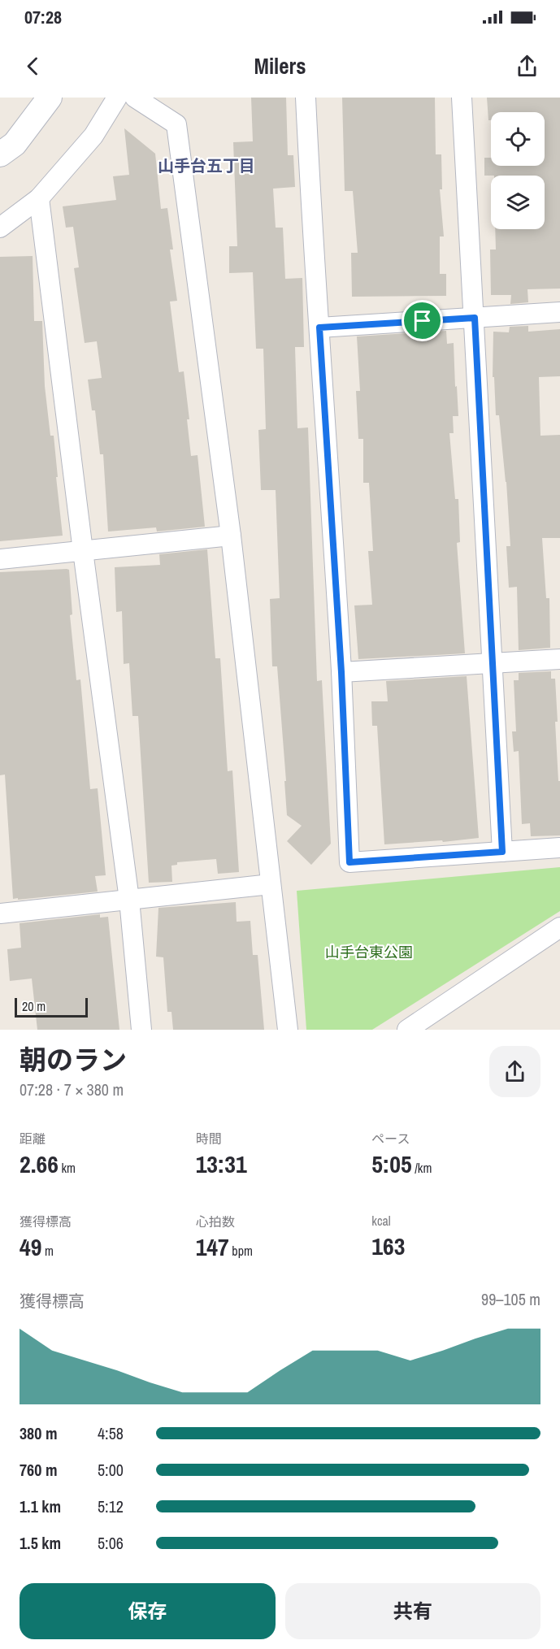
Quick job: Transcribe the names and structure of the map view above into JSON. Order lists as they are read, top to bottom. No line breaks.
{"districts":["山手台五丁目"],"parks":["山手台東公園"],"scale_bar":"20 m","page":{"status":"07:28","header":"Milers","scale":"20 m","heading":["朝のラン","07:28 · 7 × 380 m"],"stats":[["距離","2.66 km"],["時間","13:31"],["ペース","5:05 /km"],["獲得標高","49 m"],["心拍数","147 bpm"],["kcal","163"]],"chart":["獲得標高","99–105 m"],"list":[{"name":"380 m","note":"4:58"},{"name":"760 m","note":"5:00"},{"name":"1.1 km","note":"5:12"},{"name":"1.5 km","note":"5:06"}],"buttons":["保存","共有"]}}
